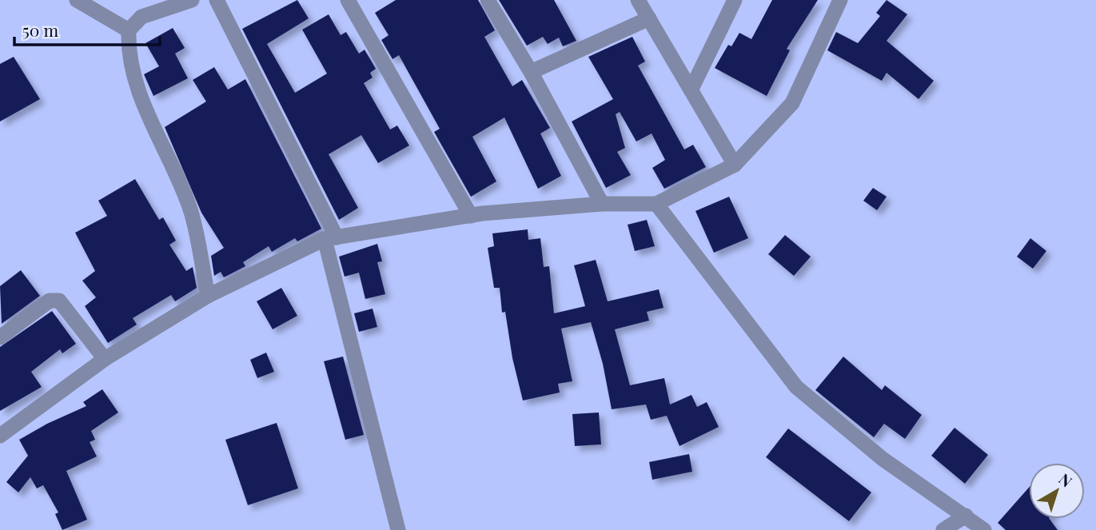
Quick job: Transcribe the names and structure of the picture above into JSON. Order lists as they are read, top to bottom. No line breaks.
{"scale_bar":"50 m","north":"top right"}
